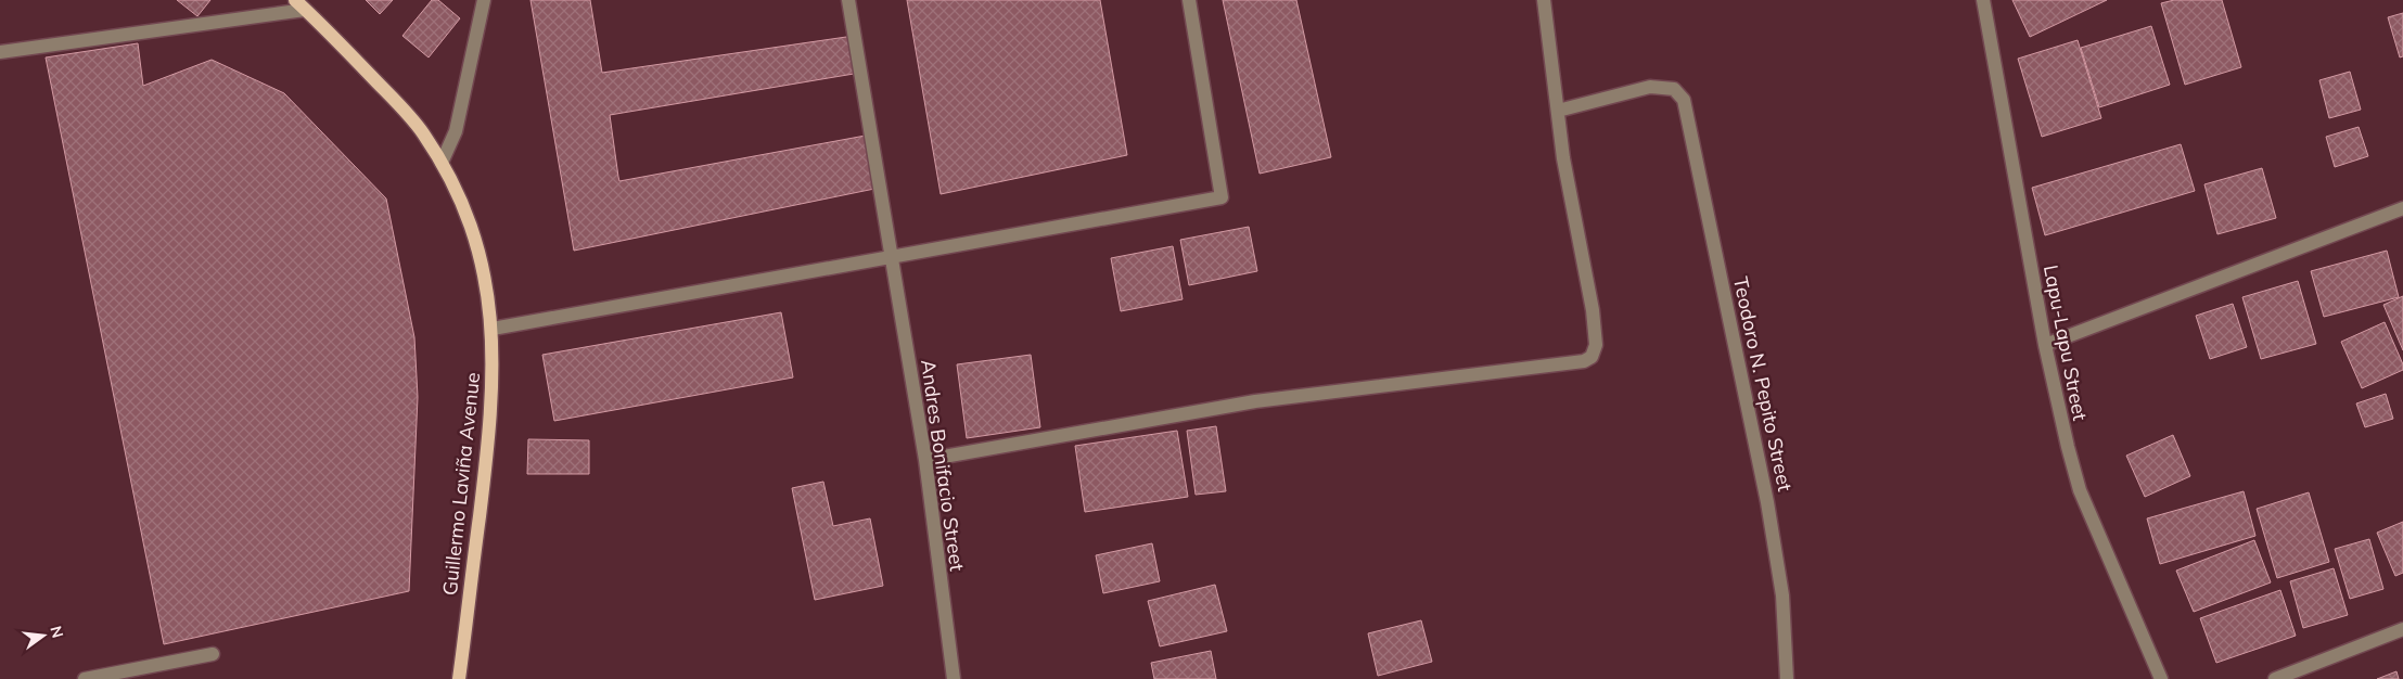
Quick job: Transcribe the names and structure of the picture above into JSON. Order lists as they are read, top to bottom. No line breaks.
{"streets":{"main road":["Guillermo Laviña Avenue"],"street":["Lapu-Lapu Street","Teodoro N. Pepito Street","Andres Bonifacio Street"]},"north":"right"}
